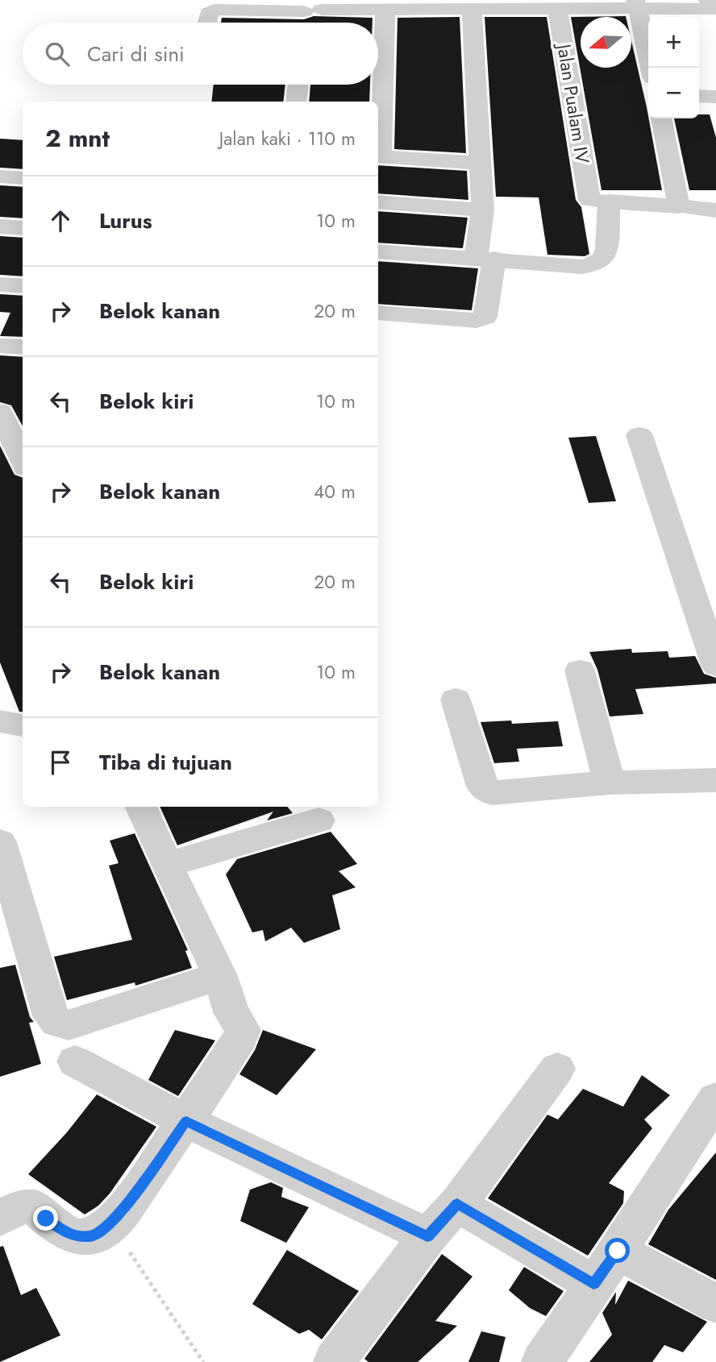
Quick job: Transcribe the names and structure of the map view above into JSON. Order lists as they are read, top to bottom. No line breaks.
{"streets":{"street":["Jalan Pualam IV"]},"north":"left","page":{"map_buttons":["+","−"],"search":"Cari di sini","heading":["2 mnt","Jalan kaki · 110 m"],"list":[["Lurus","10 m"],["Belok kanan","20 m"],["Belok kiri","10 m"],["Belok kanan","40 m"],["Belok kiri","20 m"],["Belok kanan","10 m"],"Tiba di tujuan"]}}
